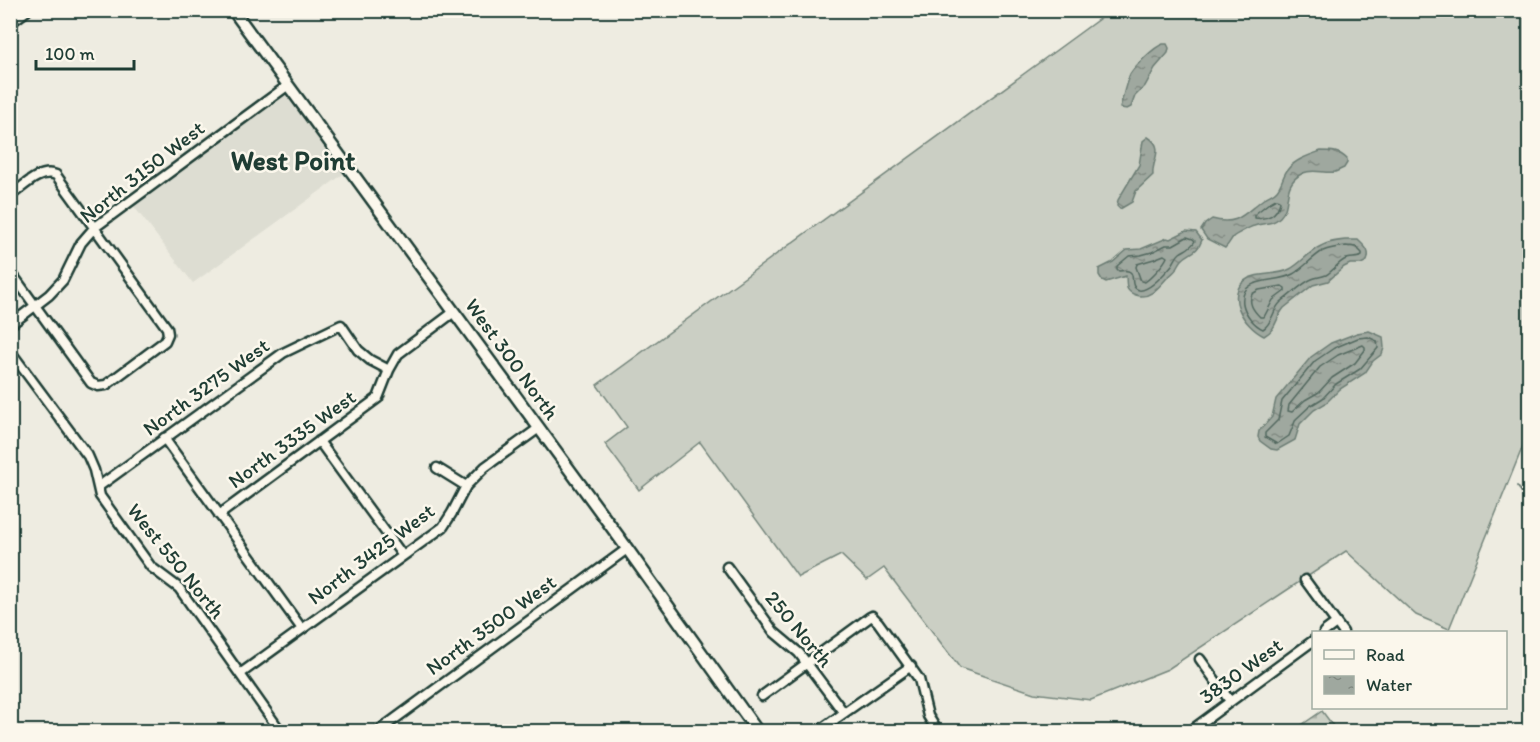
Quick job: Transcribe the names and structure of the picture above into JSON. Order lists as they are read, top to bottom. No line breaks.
{"streets":{"main road":["West 300 North"],"street":["North 3150 West","North 3275 West","North 3335 West","North 3425 West","West 550 North","North 3500 West","250 North","3830 West"]},"crossings":[["North 3150 West","West 300 North"],["West 300 North","North 3335 West"],["West 300 North","North 3425 West"],["West 300 North","North 3500 West"],["North 3275 West","North 3335 West"],["North 3275 West","West 550 North"],["North 3425 West","West 550 North"]],"districts":["West Point"],"legend":["Road","Water"],"scale_bar":"100 m"}
